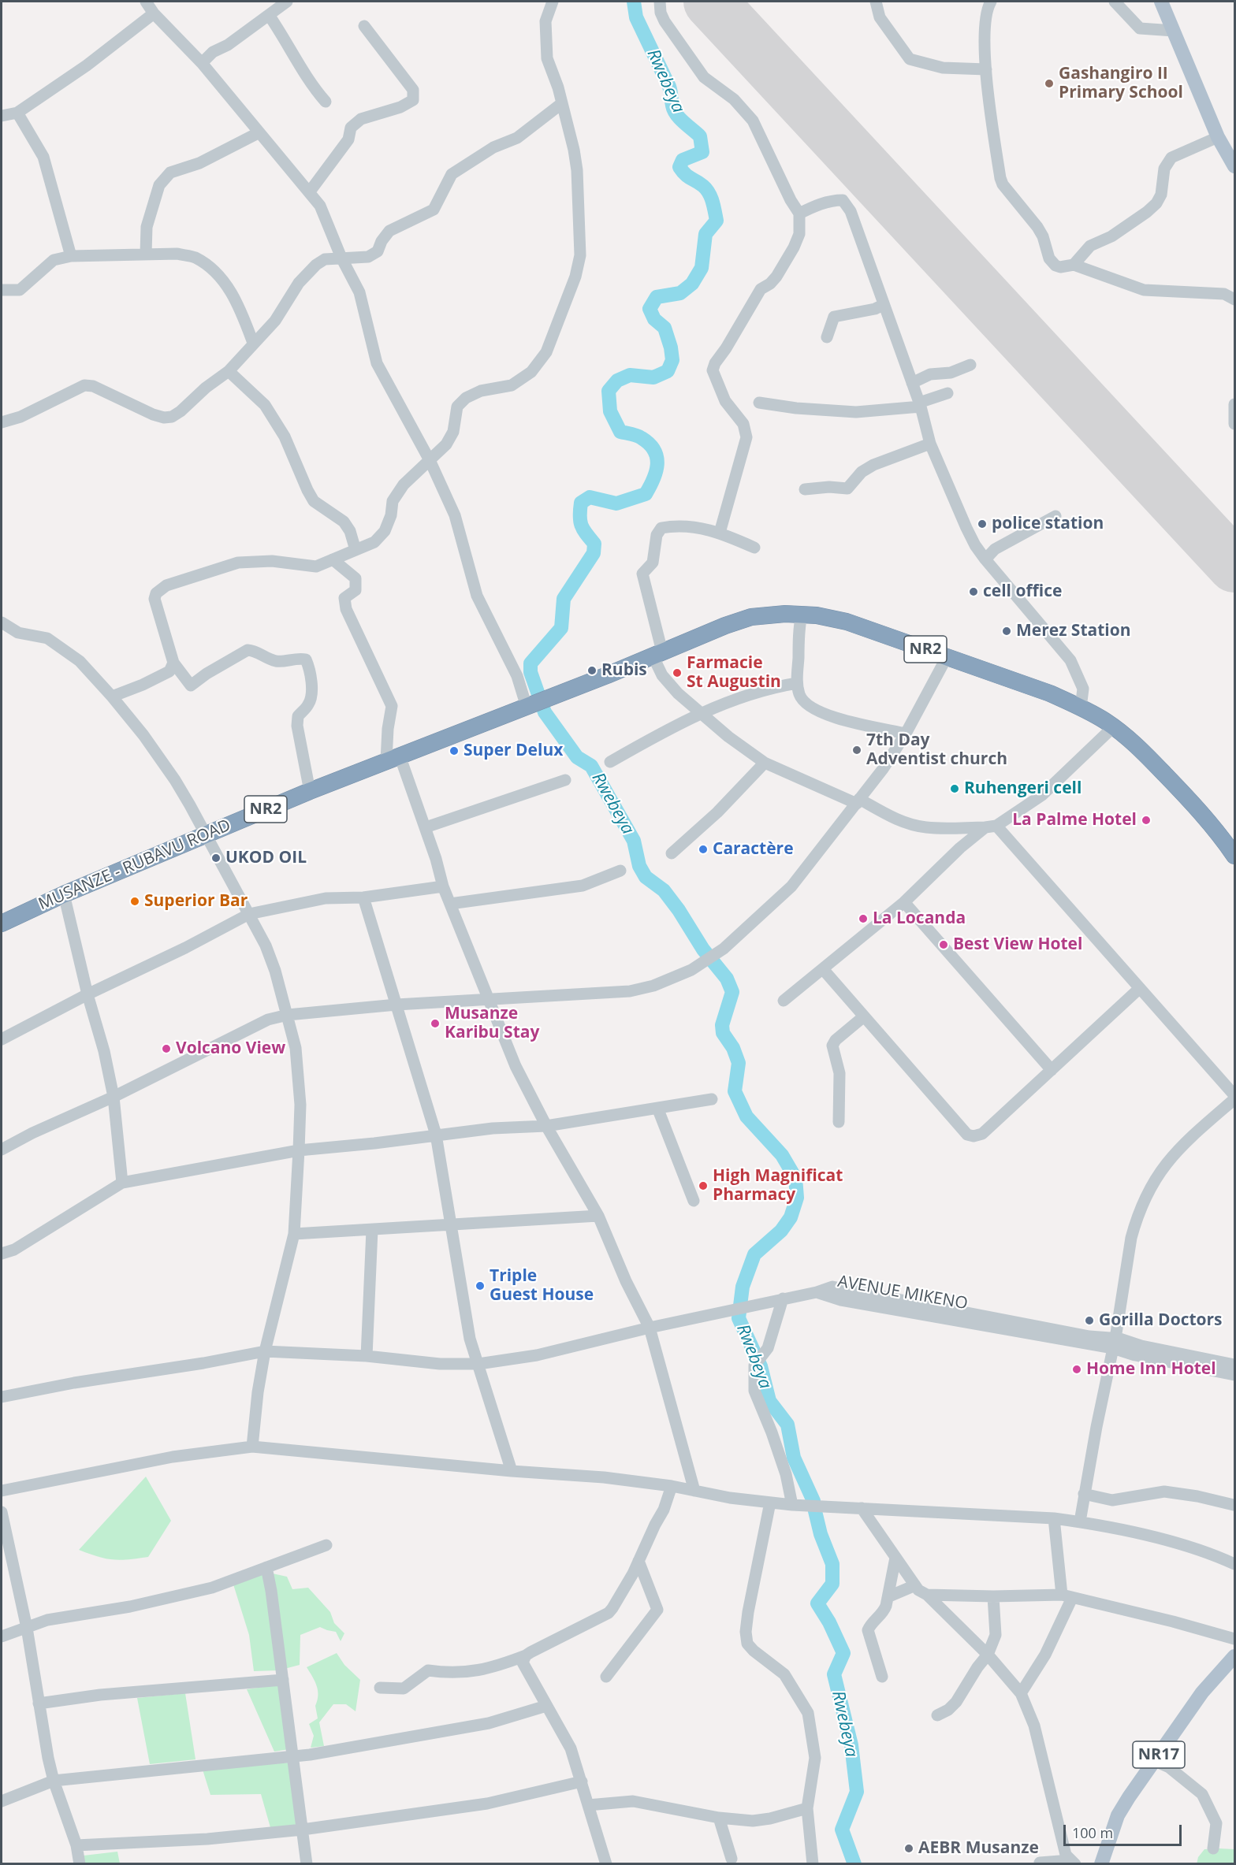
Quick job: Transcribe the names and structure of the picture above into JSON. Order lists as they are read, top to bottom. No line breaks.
{"streets":{"highway":["NR2","MUSANZE - RUBAVU ROAD"],"main road":["NR17"],"street":["AVENUE MIKENO"]},"crossings":[["NR2","MUSANZE - RUBAVU ROAD"]],"water":["Rwebeya"],"places":["Gashangiro II Primary School","police station","cell office","Merez Station","Rubis","Farmacie St Augustin","7th Day Adventist church","Super Delux","Ruhengeri cell","La Palme Hotel","Caractère","UKOD OIL","Superior Bar","La Locanda","Best View Hotel","Musanze Karibu Stay","Volcano View","High Magnificat Pharmacy","Triple Guest House","Gorilla Doctors","Home Inn Hotel","AEBR Musanze"],"scale_bar":"100 m"}
